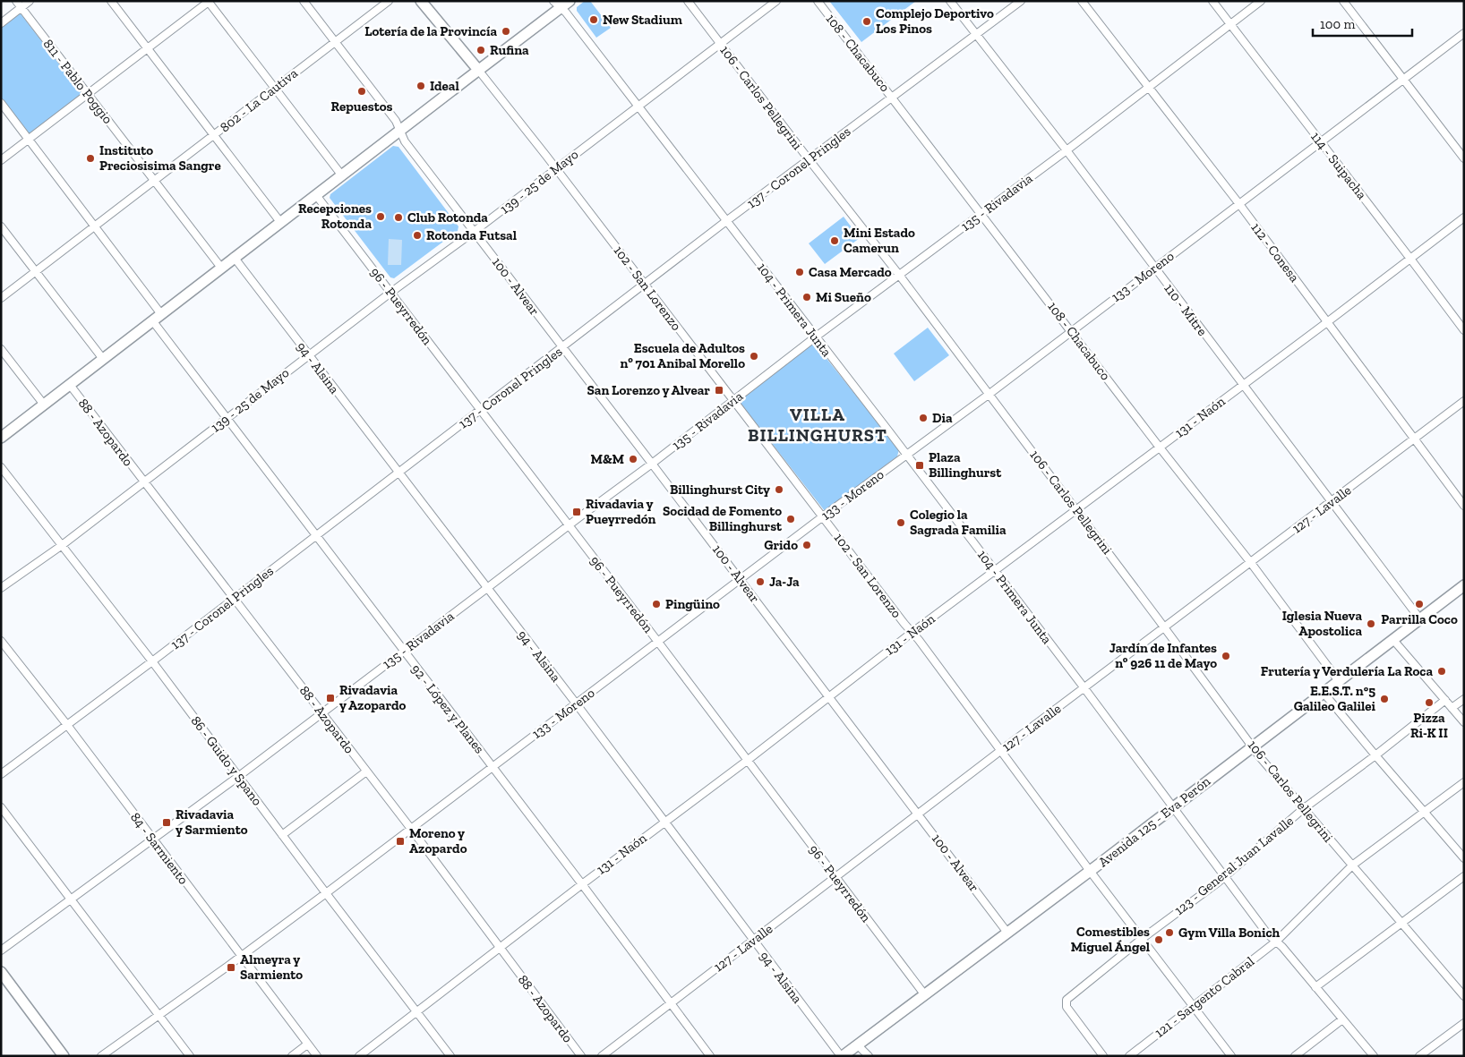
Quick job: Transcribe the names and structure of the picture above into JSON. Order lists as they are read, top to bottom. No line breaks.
{"streets":{"main road":["Avenida 125 - Eva Perón"],"street":["108 - Chacabuco","811 - Pablo Poggio","106 - Carlos Pellegrini","802 - La Cautiva","114 - Suipacha","137 - Coronel Pringles","139 - 25 de Mayo","135 - Rivadavia","112 - Conesa","133 - Moreno","100 - Alvear","102 - San Lorenzo","96 - Pueyrredón","104 - Primera Junta","110 - Mitre","94 - Alsina","131 - Naón","88 - Azopardo","127 - Lavalle","92 - López y Planes","86 - Guido y Spano","84 - Sarmiento","123 - General Juan Lavalle","121 - Sargento Cabral"]},"crossings":[["108 - Chacabuco","137 - Coronel Pringles"],["108 - Chacabuco","135 - Rivadavia"],["108 - Chacabuco","133 - Moreno"],["108 - Chacabuco","131 - Naón"],["108 - Chacabuco","127 - Lavalle"],["108 - Chacabuco","Avenida 125 - Eva Perón"],["811 - Pablo Poggio","802 - La Cautiva"],["106 - Carlos Pellegrini","137 - Coronel Pringles"],["106 - Carlos Pellegrini","139 - 25 de Mayo"],["106 - Carlos Pellegrini","135 - Rivadavia"],["106 - Carlos Pellegrini","133 - Moreno"],["106 - Carlos Pellegrini","131 - Naón"],["106 - Carlos Pellegrini","127 - Lavalle"],["106 - Carlos Pellegrini","Avenida 125 - Eva Perón"],["106 - Carlos Pellegrini","123 - General Juan Lavalle"],["106 - Carlos Pellegrini","121 - Sargento Cabral"],["802 - La Cautiva","100 - Alvear"],["114 - Suipacha","135 - Rivadavia"],["114 - Suipacha","133 - Moreno"],["114 - Suipacha","131 - Naón"],["137 - Coronel Pringles","100 - Alvear"],["137 - Coronel Pringles","102 - San Lorenzo"],["137 - Coronel Pringles","96 - Pueyrredón"],["137 - Coronel Pringles","104 - Primera Junta"],["137 - Coronel Pringles","110 - Mitre"],["137 - Coronel Pringles","94 - Alsina"],["137 - Coronel Pringles","88 - Azopardo"],["137 - Coronel Pringles","92 - López y Planes"],["137 - Coronel Pringles","86 - Guido y Spano"],["137 - Coronel Pringles","84 - Sarmiento"],["139 - 25 de Mayo","100 - Alvear"],["139 - 25 de Mayo","102 - San Lorenzo"],["139 - 25 de Mayo","96 - Pueyrredón"],["139 - 25 de Mayo","104 - Primera Junta"],["139 - 25 de Mayo","94 - Alsina"],["139 - 25 de Mayo","88 - Azopardo"],["139 - 25 de Mayo","92 - López y Planes"],["139 - 25 de Mayo","86 - Guido y Spano"],["135 - Rivadavia","112 - Conesa"],["135 - Rivadavia","100 - Alvear"],["135 - Rivadavia","102 - San Lorenzo"],["135 - Rivadavia","96 - Pueyrredón"],["135 - Rivadavia","104 - Primera Junta"],["135 - Rivadavia","110 - Mitre"],["135 - Rivadavia","94 - Alsina"],["135 - Rivadavia","88 - Azopardo"],["135 - Rivadavia","92 - López y Planes"],["135 - Rivadavia","86 - Guido y Spano"],["135 - Rivadavia","84 - Sarmiento"],["112 - Conesa","133 - Moreno"],["112 - Conesa","131 - Naón"],["112 - Conesa","127 - Lavalle"],["133 - Moreno","100 - Alvear"],["133 - Moreno","102 - San Lorenzo"],["133 - Moreno","96 - Pueyrredón"],["133 - Moreno","104 - Primera Junta"],["133 - Moreno","110 - Mitre"],["133 - Moreno","94 - Alsina"],["133 - Moreno","88 - Azopardo"],["133 - Moreno","92 - López y Planes"],["133 - Moreno","86 - Guido y Spano"],["133 - Moreno","84 - Sarmiento"],["100 - Alvear","131 - Naón"],["100 - Alvear","127 - Lavalle"],["100 - Alvear","Avenida 125 - Eva Perón"],["102 - San Lorenzo","131 - Naón"],["102 - San Lorenzo","127 - Lavalle"],["102 - San Lorenzo","Avenida 125 - Eva Perón"],["102 - San Lorenzo","123 - General Juan Lavalle"],["102 - San Lorenzo","121 - Sargento Cabral"],["96 - Pueyrredón","131 - Naón"],["96 - Pueyrredón","127 - Lavalle"],["96 - Pueyrredón","Avenida 125 - Eva Perón"],["104 - Primera Junta","131 - Naón"],["104 - Primera Junta","127 - Lavalle"],["104 - Primera Junta","Avenida 125 - Eva Perón"],["104 - Primera Junta","123 - General Juan Lavalle"],["104 - Primera Junta","121 - Sargento Cabral"],["110 - Mitre","131 - Naón"],["110 - Mitre","127 - Lavalle"],["110 - Mitre","Avenida 125 - Eva Perón"],["94 - Alsina","131 - Naón"],["94 - Alsina","127 - Lavalle"],["94 - Alsina","Avenida 125 - Eva Perón"],["131 - Naón","88 - Azopardo"],["131 - Naón","92 - López y Planes"],["131 - Naón","86 - Guido y Spano"],["127 - Lavalle","92 - López y Planes"]],"districts":["VILLA BILLINGHURST"],"places":{"other":["New Stadium","Complejo Deportivo Los Pinos","Lotería de la Provincía","Rufina","Ideal","Repuestos","Instituto Preciosisima Sangre","Recepciones Rotonda","Club Rotonda","Rotonda Futsal","Mini Estado Camerun","Casa Mercado","Mi Sueño","Escuela de Adultos nº 701 Anibal Morello","Dia","M&M","Billinghurst City","Socidad de Fomento Billinghurst","Colegio la Sagrada Familia","Grido","Ja-Ja","Pingüino","Parrilla Coco","Iglesia Nueva Apostolica","Jardín de Infantes nº 926 11 de Mayo","Frutería y Verdulería La Roca","E.E.S.T. n°5 Galileo Galilei","Pizza Ri-K II","Gym Villa Bonich","Comestibles Miguel Ángel"],"transit":["San Lorenzo y Alvear","Plaza Billinghurst","Rivadavia y Pueyrredón","Rivadavia y Azopardo","Rivadavia y Sarmiento","Moreno y Azopardo","Almeyra y Sarmiento"]},"scale_bar":"100 m"}
